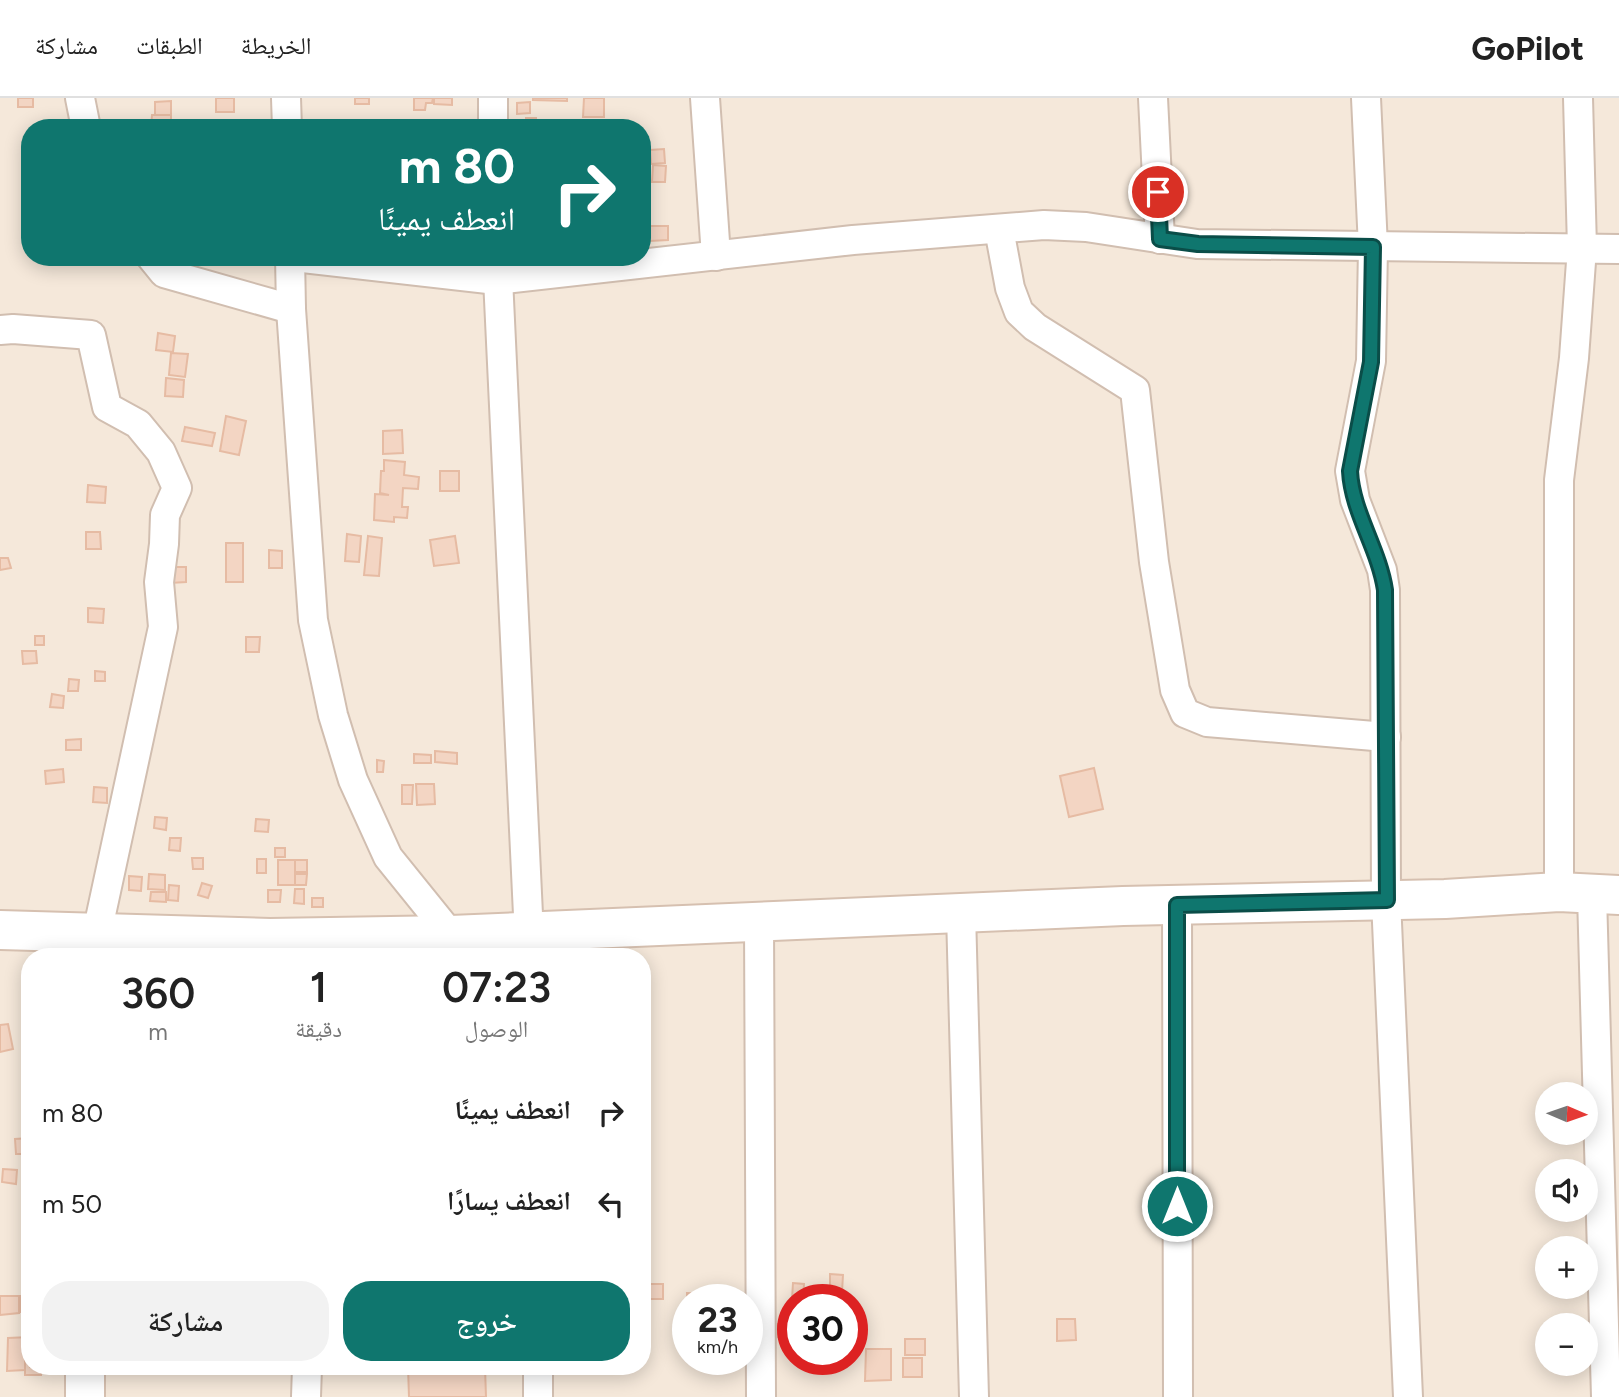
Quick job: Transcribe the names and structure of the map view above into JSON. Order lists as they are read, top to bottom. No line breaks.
{"north":"right","page":{"header":"GoPilot","nav":["الخريطة","الطبقات","مشاركة"],"turn":["80 m","انعطف يمينًا"],"eta":["07:23","الوصول","1","دقيقة","360","m"],"list":[{"name":"انعطف يمينًا","value":"80 m"},{"name":"انعطف يسارًا","value":"50 m"}],"map_buttons":["+","−"],"buttons":["خروج","مشاركة"],"speed":"23 km/h","limit":"30"}}
